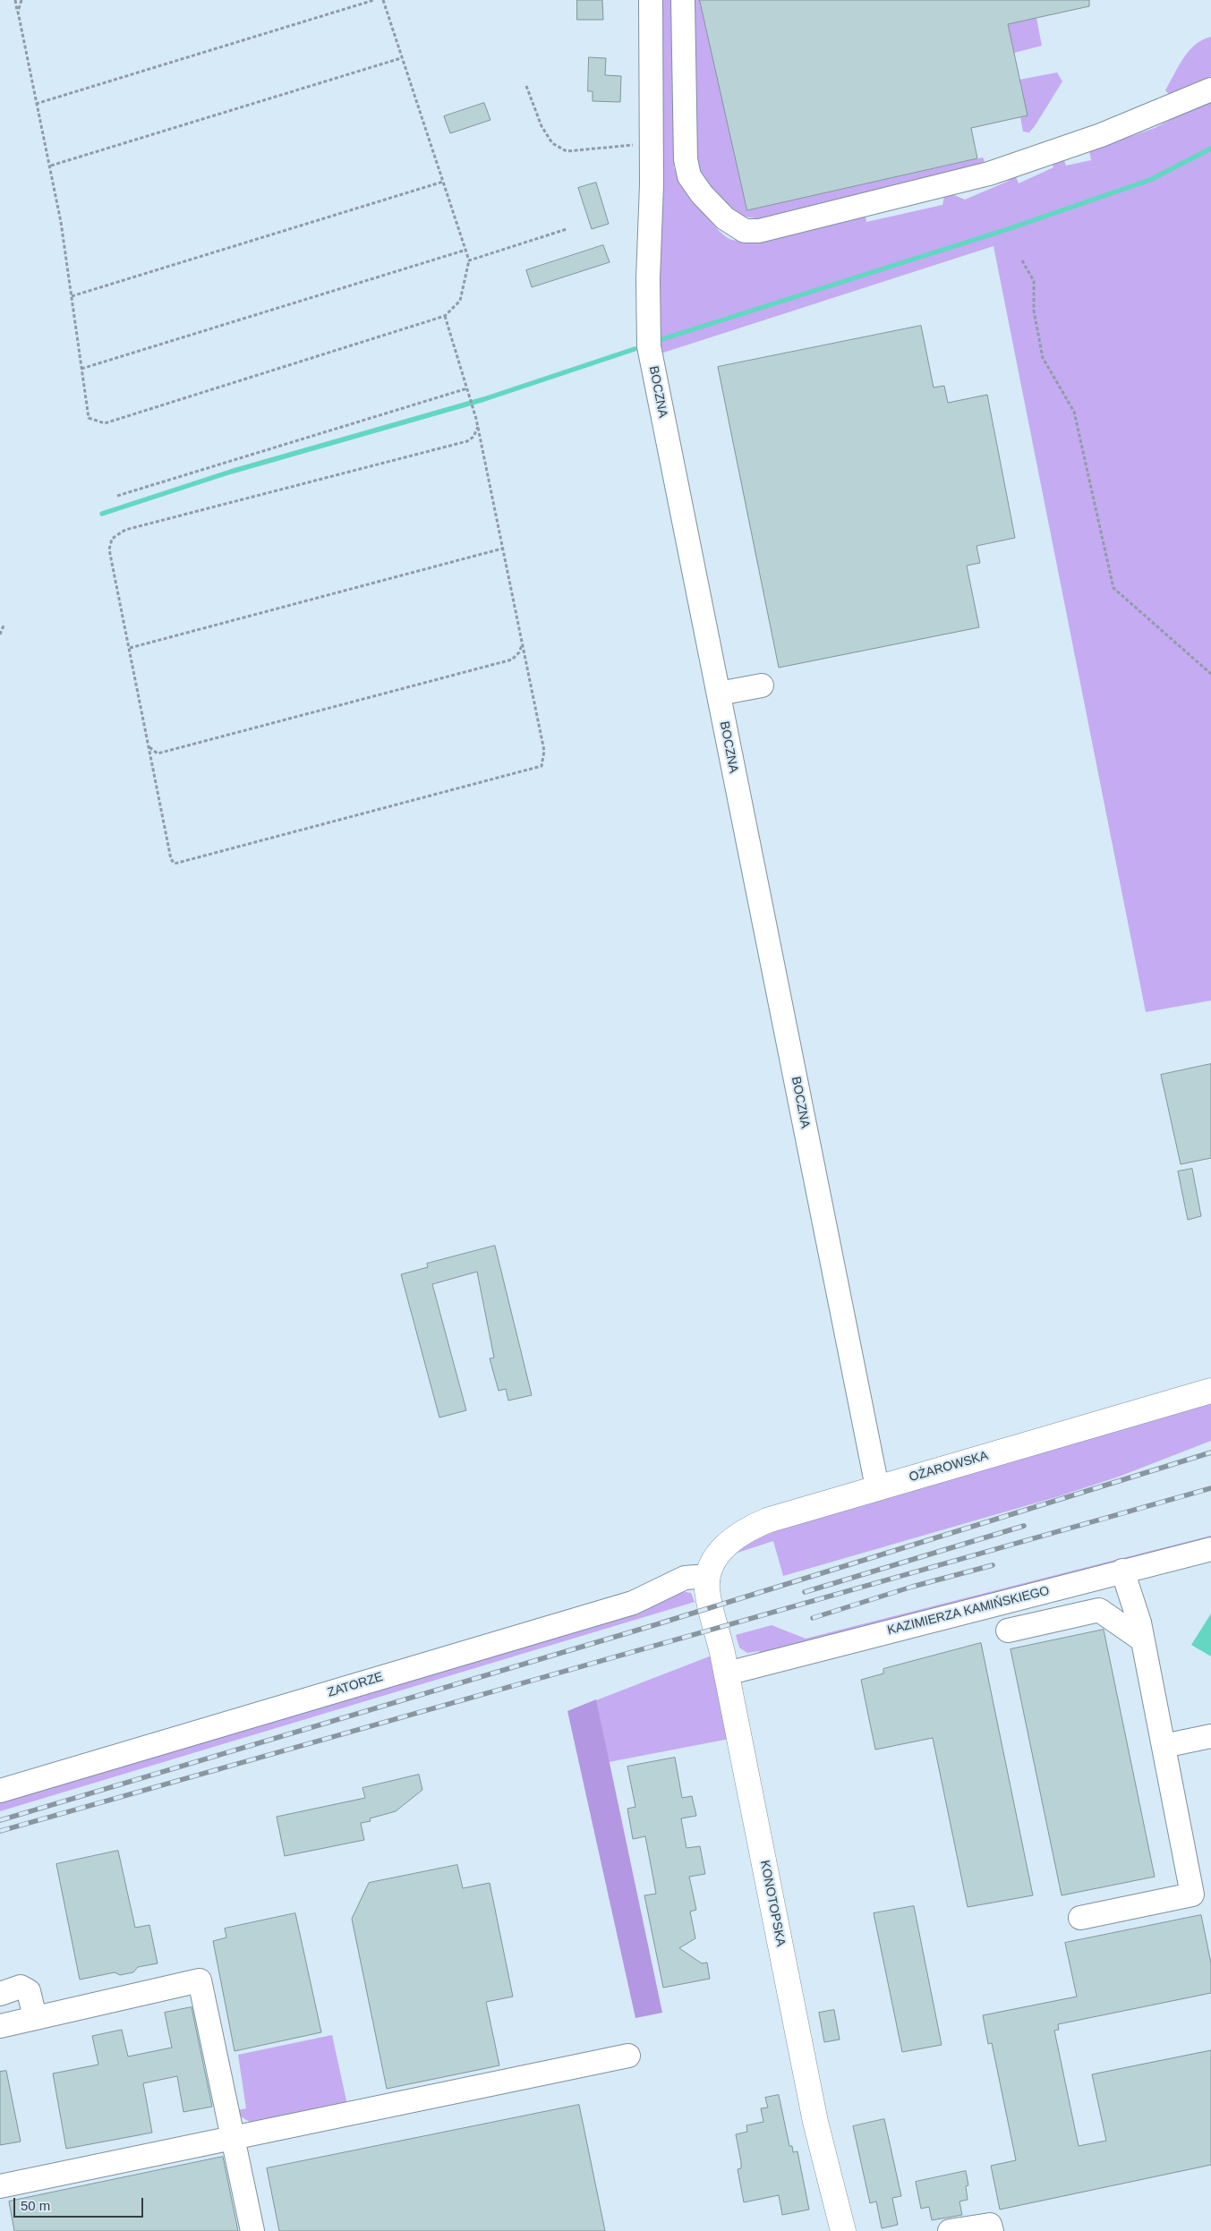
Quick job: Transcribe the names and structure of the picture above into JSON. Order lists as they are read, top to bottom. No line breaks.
{"streets":{"main road":["OŻAROWSKA","KONOTOPSKA"],"street":["BOCZNA","KAZIMIERZA KAMIŃSKIEGO","ZATORZE"]},"crossings":[["BOCZNA","OŻAROWSKA"],["OŻAROWSKA","ZATORZE"],["OŻAROWSKA","KONOTOPSKA"],["KAZIMIERZA KAMIŃSKIEGO","KONOTOPSKA"],["ZATORZE","KONOTOPSKA"]],"scale_bar":"50 m"}
